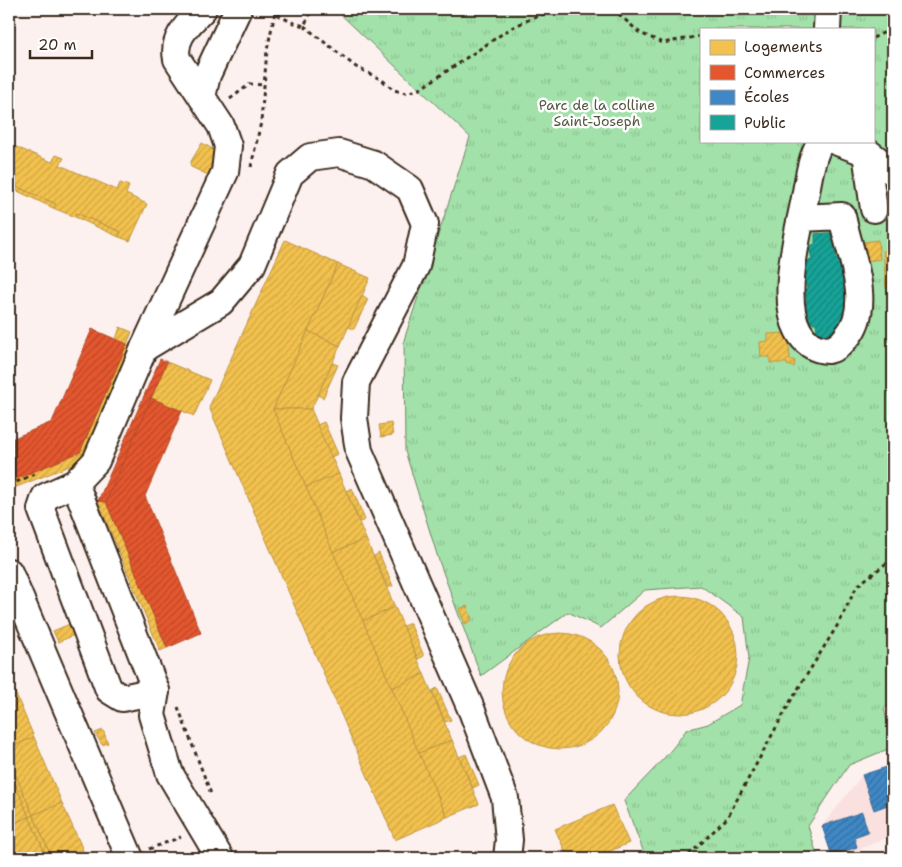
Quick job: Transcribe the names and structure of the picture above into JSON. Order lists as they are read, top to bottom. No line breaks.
{"parks":["Parc de la colline Saint-Joseph"],"legend":["Logements","Commerces","Écoles","Public"],"scale_bar":"20 m"}
